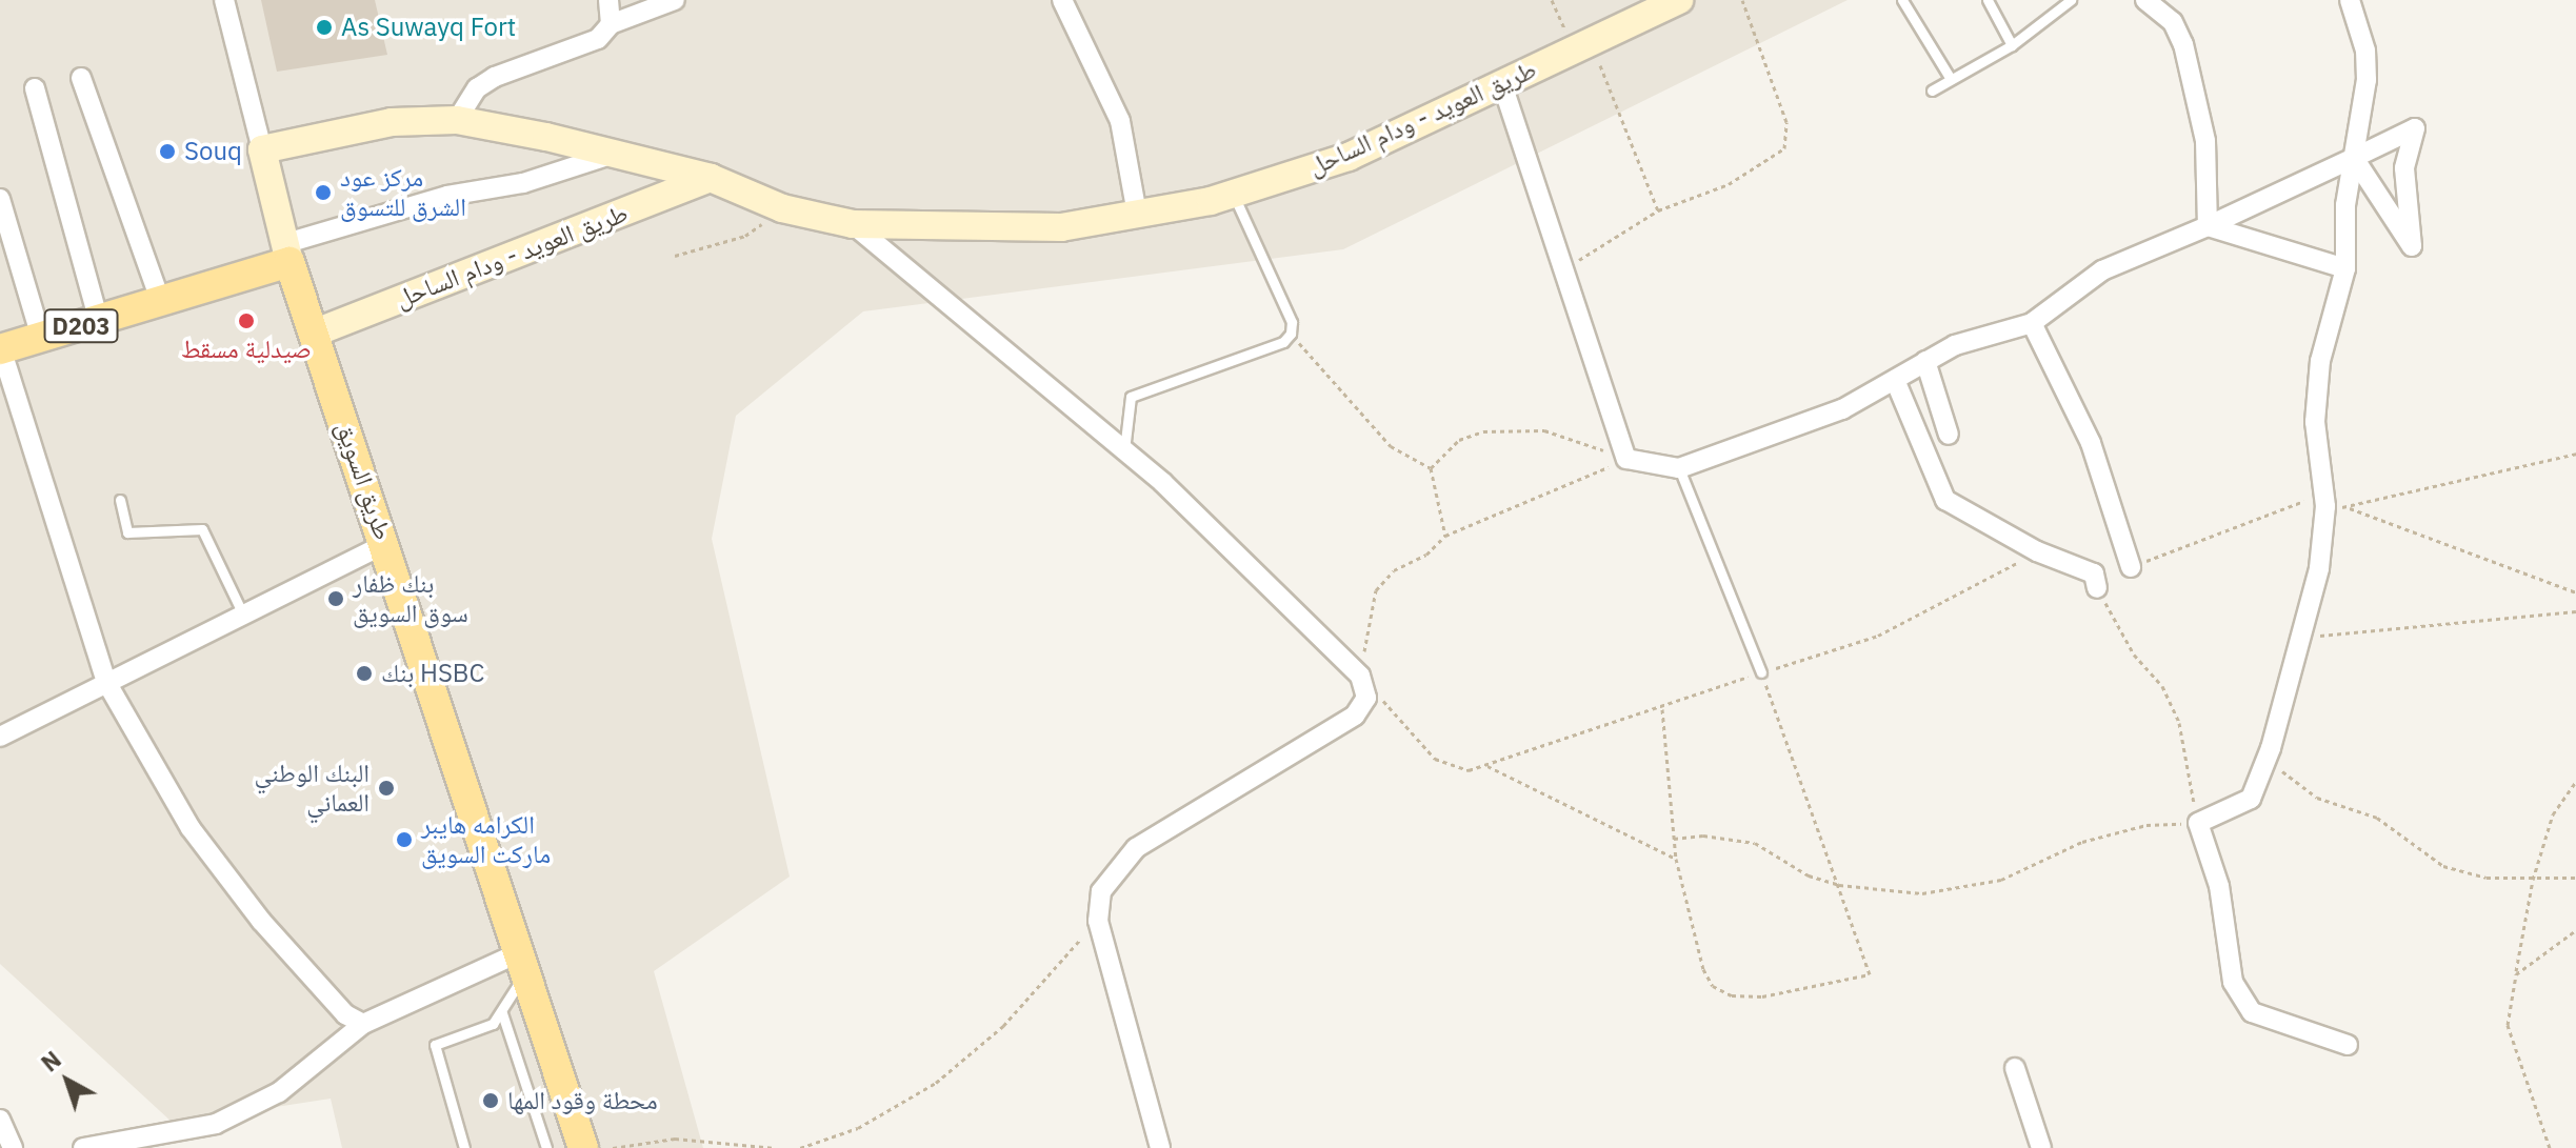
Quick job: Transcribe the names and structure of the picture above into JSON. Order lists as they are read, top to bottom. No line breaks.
{"streets":{"main road":["طريق العويد - ودام الساحل","D203","طريق السويق"]},"crossings":[["طريق العويد - ودام الساحل","طريق السويق"],["D203","طريق السويق"]],"places":["As Suwayq Fort","Souq","مركز عود الشرق للتسوق","صيدلية مسقط","بنك ظفار سوق السويق","بنك HSBC","البنك الوطني العماني","الكرامه هايبر ماركت السويق","محطة وقود المها"],"north":"top left"}
